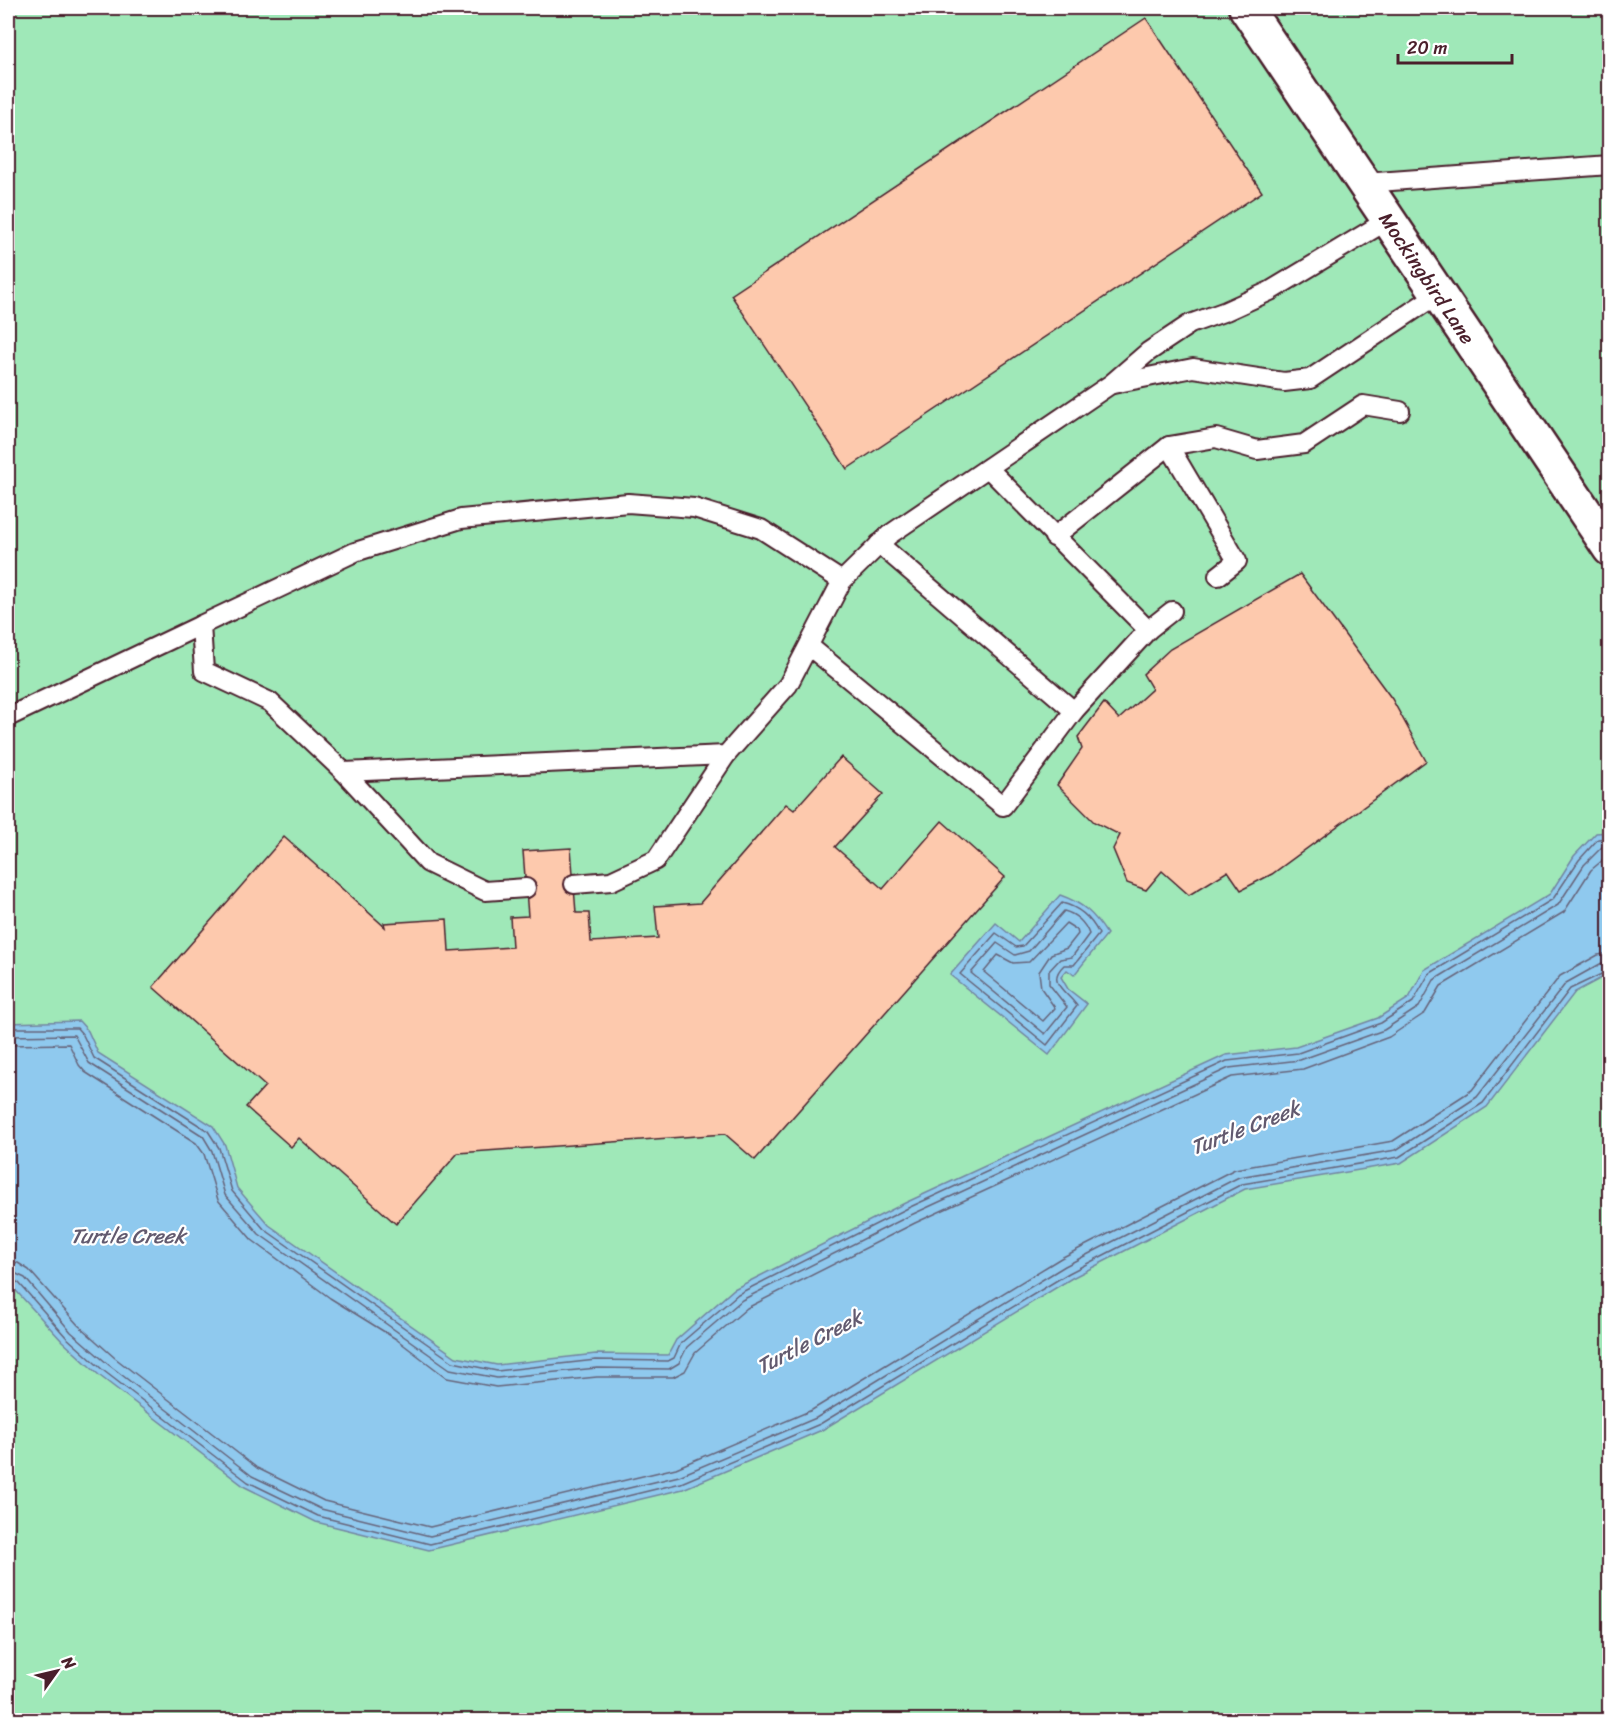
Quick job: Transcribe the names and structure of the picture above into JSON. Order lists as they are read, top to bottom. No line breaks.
{"streets":{"main road":["Mockingbird Lane"]},"water":["Turtle Creek"],"scale_bar":"20 m","north":"top right"}
